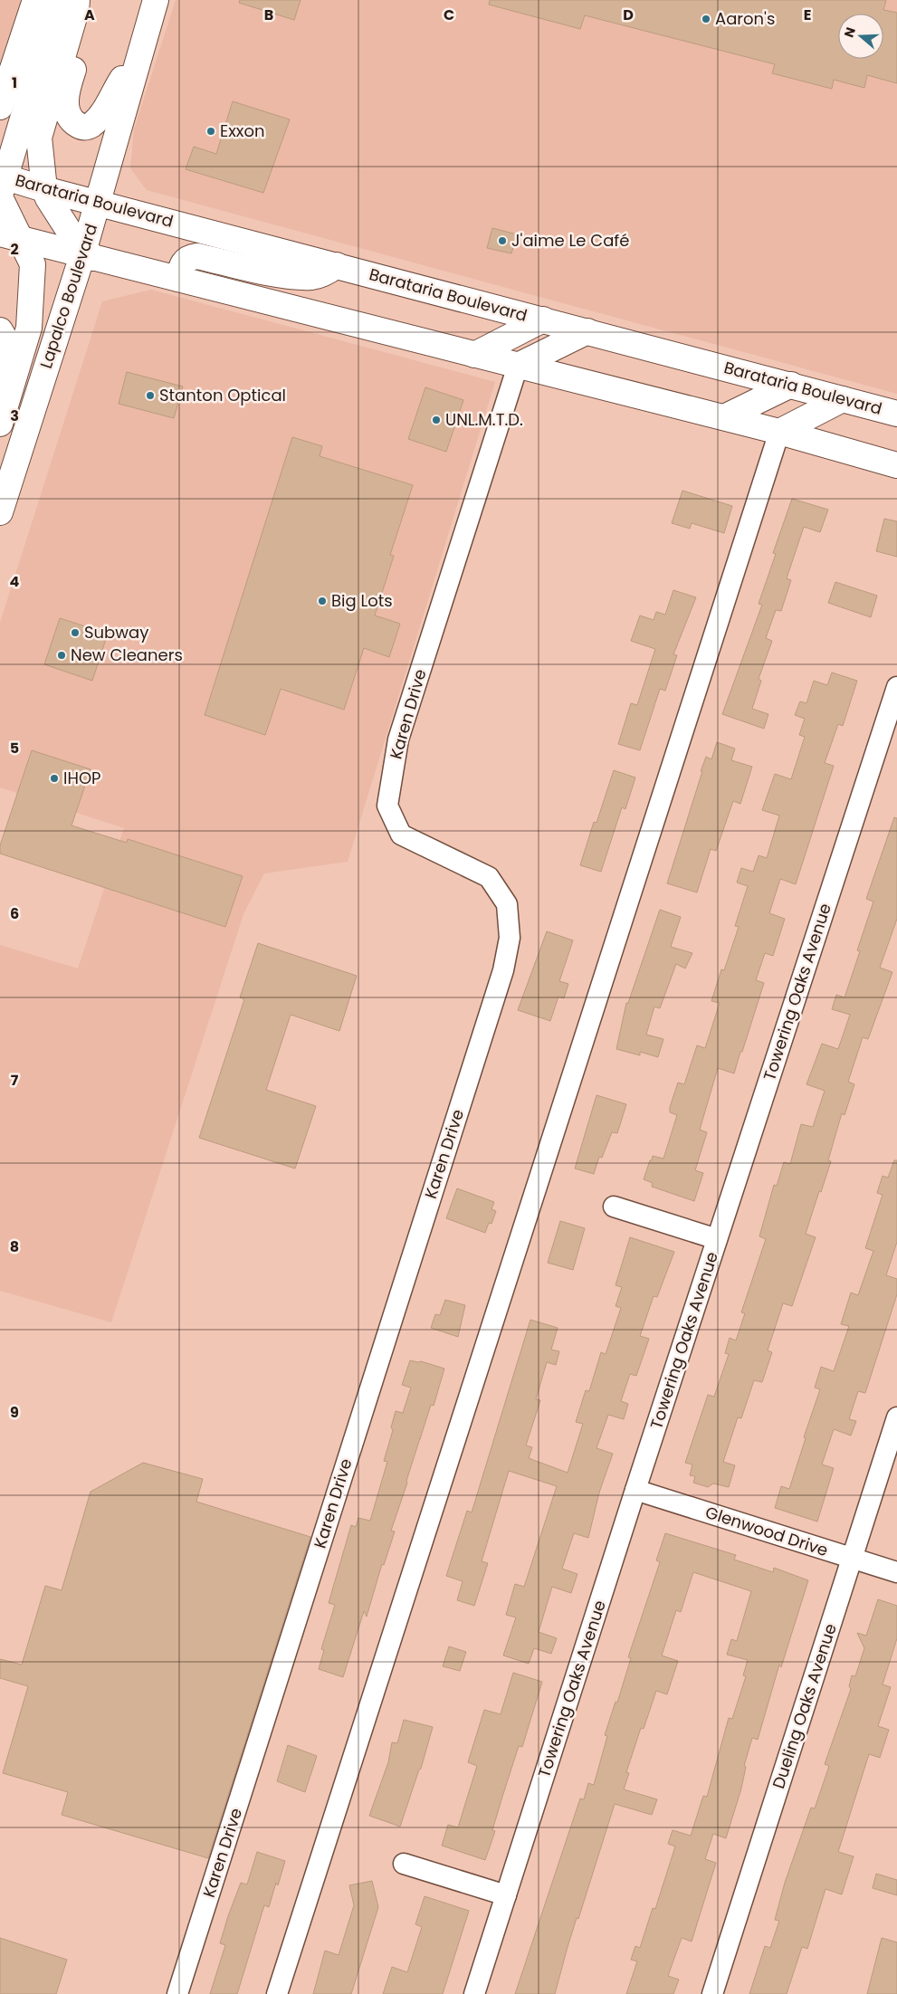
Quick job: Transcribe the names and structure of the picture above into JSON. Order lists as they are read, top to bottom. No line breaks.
{"streets":{"main road":["Barataria Boulevard","Lapalco Boulevard"],"street":["Karen Drive","Towering Oaks Avenue","Glenwood Drive","Dueling Oaks Avenue"]},"crossings":[["Barataria Boulevard","Lapalco Boulevard"],["Towering Oaks Avenue","Glenwood Drive"],["Glenwood Drive","Dueling Oaks Avenue"]],"places":["Aaron's","Exxon","J'aime Le Café","Stanton Optical","UNL.M.T.D.","Big Lots","Subway","New Cleaners","IHOP"],"north":"left","grid":{"columns":["A","B","C","D","E"],"rows":["1","2","3","4","5","6","7","8","9"]}}
